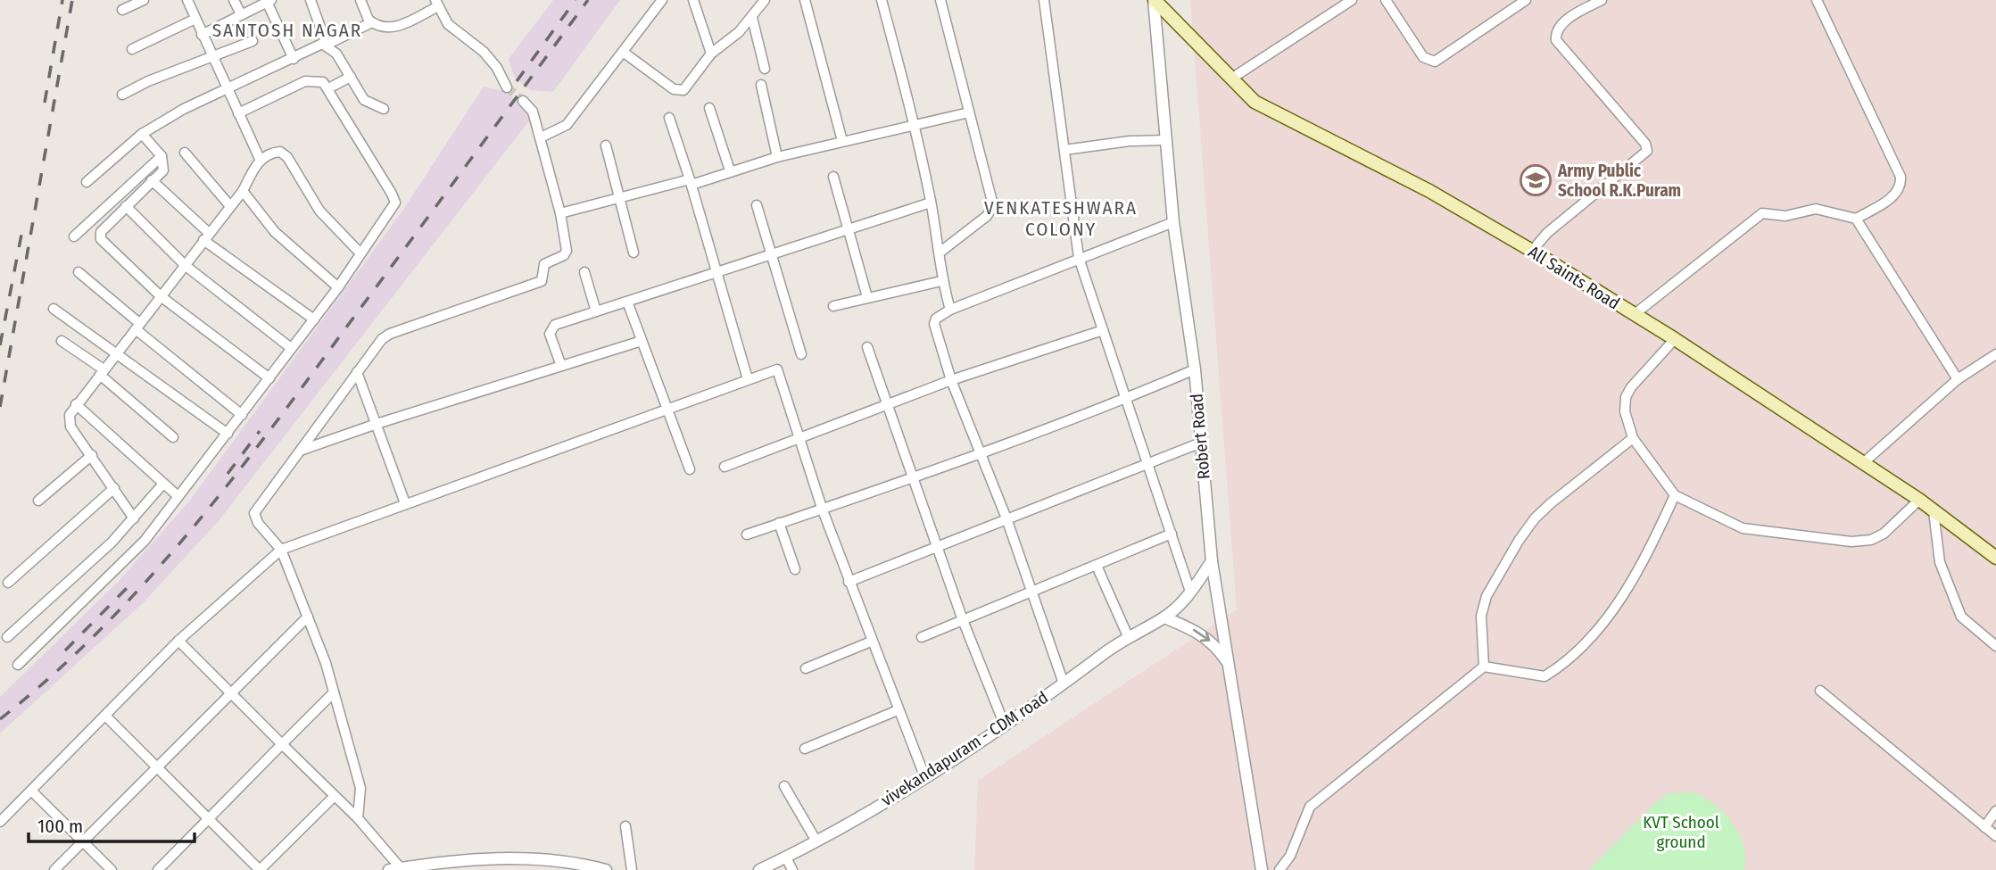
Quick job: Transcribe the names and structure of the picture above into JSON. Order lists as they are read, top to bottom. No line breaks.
{"streets":{"main road":["All Saints Road"],"street":["Robert Road","vivekandapuram - CDM road"]},"crossings":[["All Saints Road","Robert Road"],["Robert Road","vivekandapuram - CDM road"]],"districts":["SANTOSH NAGAR","VENKATESHWARA COLONY"],"parks":["KVT School ground"],"places":{"school or university":["Army Public School R.K.Puram"]},"scale_bar":"100 m"}
